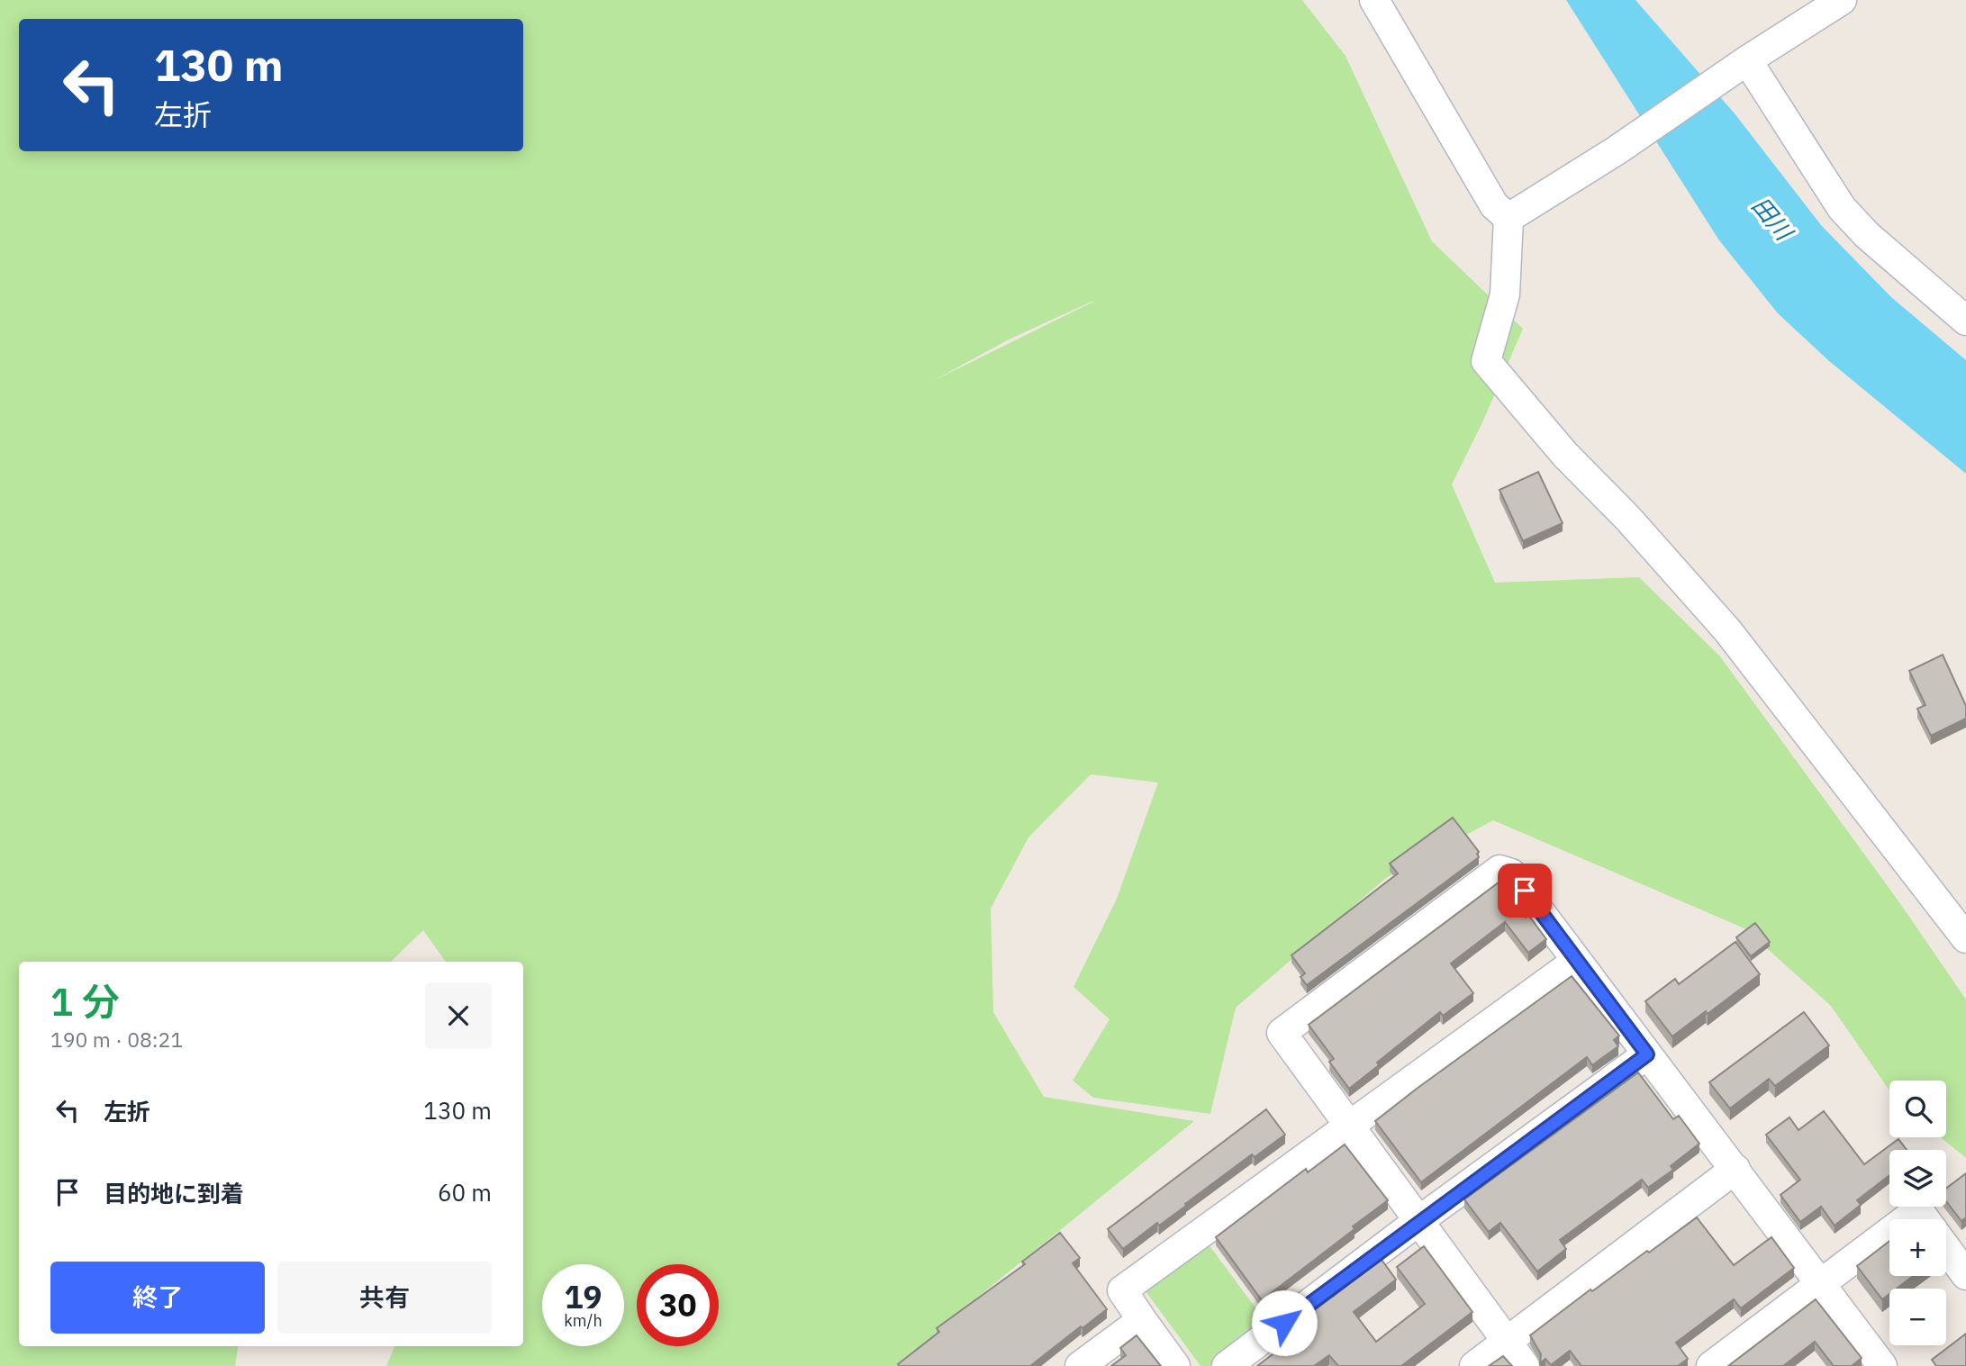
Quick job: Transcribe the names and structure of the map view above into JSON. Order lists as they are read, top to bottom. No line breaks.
{"water":["田川"],"page":{"turn":["130 m","左折"],"heading":["1 分","190 m · 08:21"],"list":[{"name":"左折","value":"130 m"},{"name":"目的地に到着","value":"60 m"}],"map_buttons":["+","−"],"buttons":["終了","共有"],"speed":"19 km/h","limit":"30"}}
